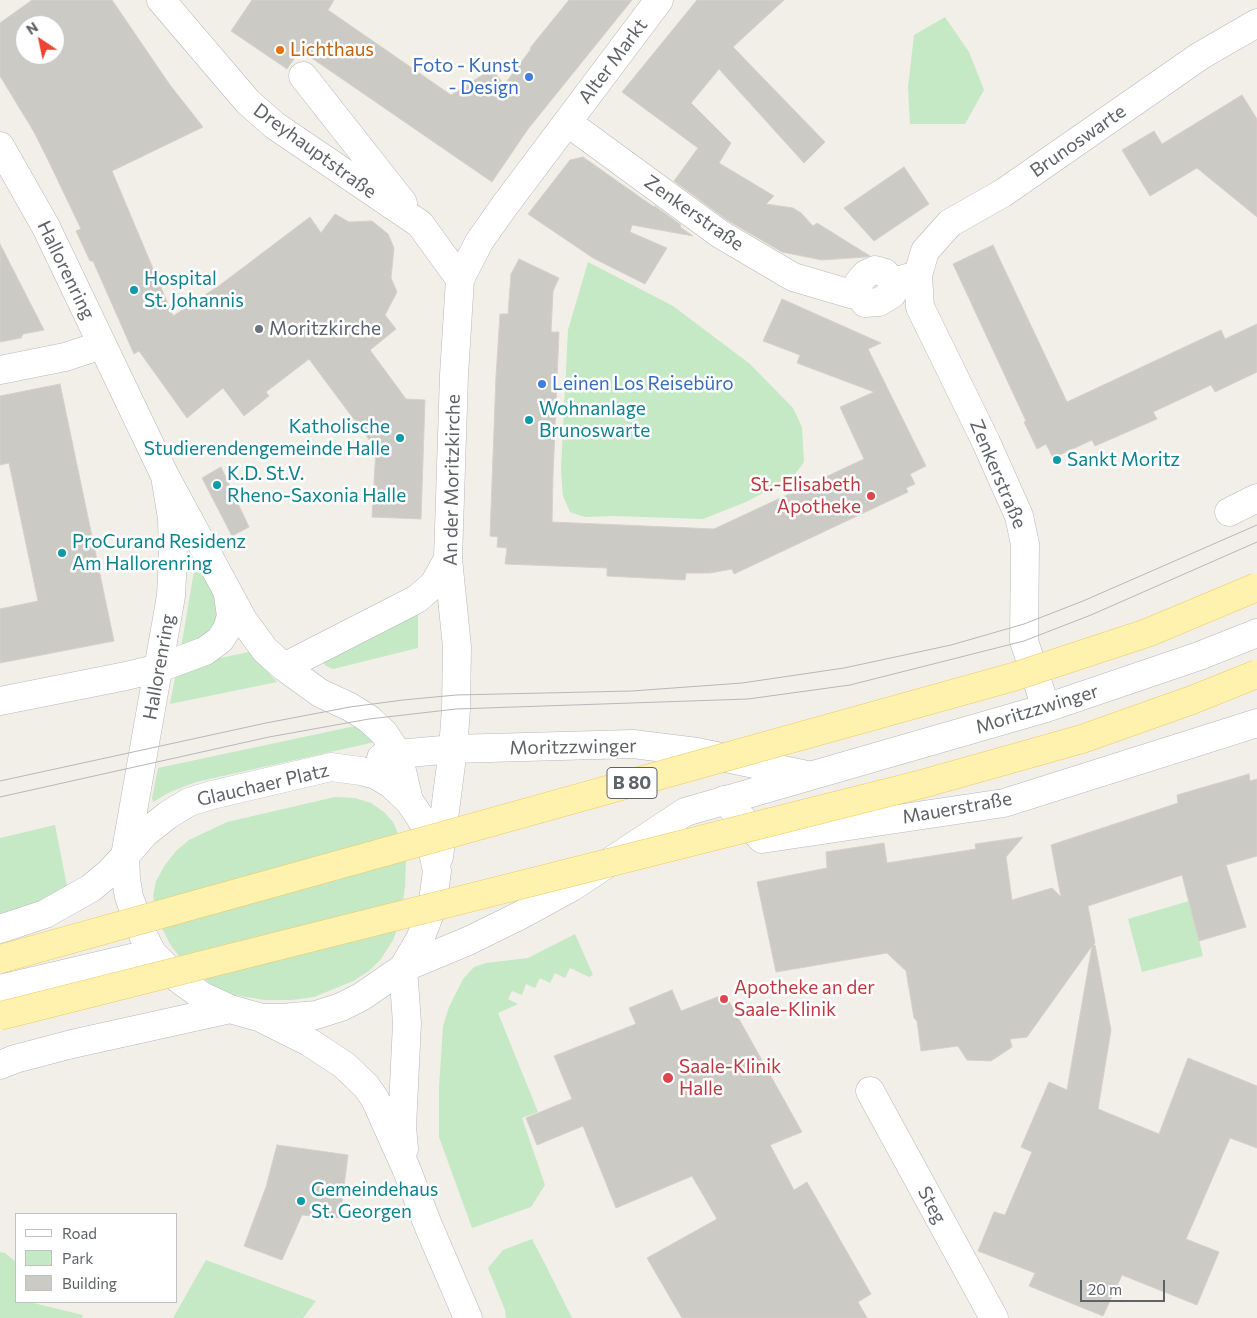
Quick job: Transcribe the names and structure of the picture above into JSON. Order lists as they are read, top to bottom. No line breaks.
{"streets":{"main road":["B 80"],"street":["Alter Markt","Brunoswarte","Dreyhauptstraße","Zenkerstraße","Hallorenring","An der Moritzkirche","Moritzzwinger","Glauchaer Platz","Mauerstraße","Steg"]},"crossings":[["Alter Markt","Zenkerstraße"],["Alter Markt","An der Moritzkirche"],["Brunoswarte","Zenkerstraße"],["Dreyhauptstraße","An der Moritzkirche"],["Zenkerstraße","An der Moritzkirche"],["Zenkerstraße","Moritzzwinger"],["Hallorenring","Moritzzwinger"],["Hallorenring","Glauchaer Platz"],["An der Moritzkirche","Moritzzwinger"],["An der Moritzkirche","Glauchaer Platz"],["Moritzzwinger","Glauchaer Platz"],["Moritzzwinger","Mauerstraße"]],"places":["Lichthaus","Foto - Kunst - Design","Hospital St. Johannis","Moritzkirche","Leinen Los Reisebüro","Wohnanlage Brunoswarte","Katholische Studierendengemeinde Halle","Sankt Moritz","K.D. St.V. Rheno-Saxonia Halle","St.-Elisabeth Apotheke","ProCurand Residenz Am Hallorenring","Apotheke an der Saale-Klinik","Saale-Klinik Halle","Gemeindehaus St. Georgen"],"legend":["Road","Park","Building"],"scale_bar":"20 m","north":"top left"}
